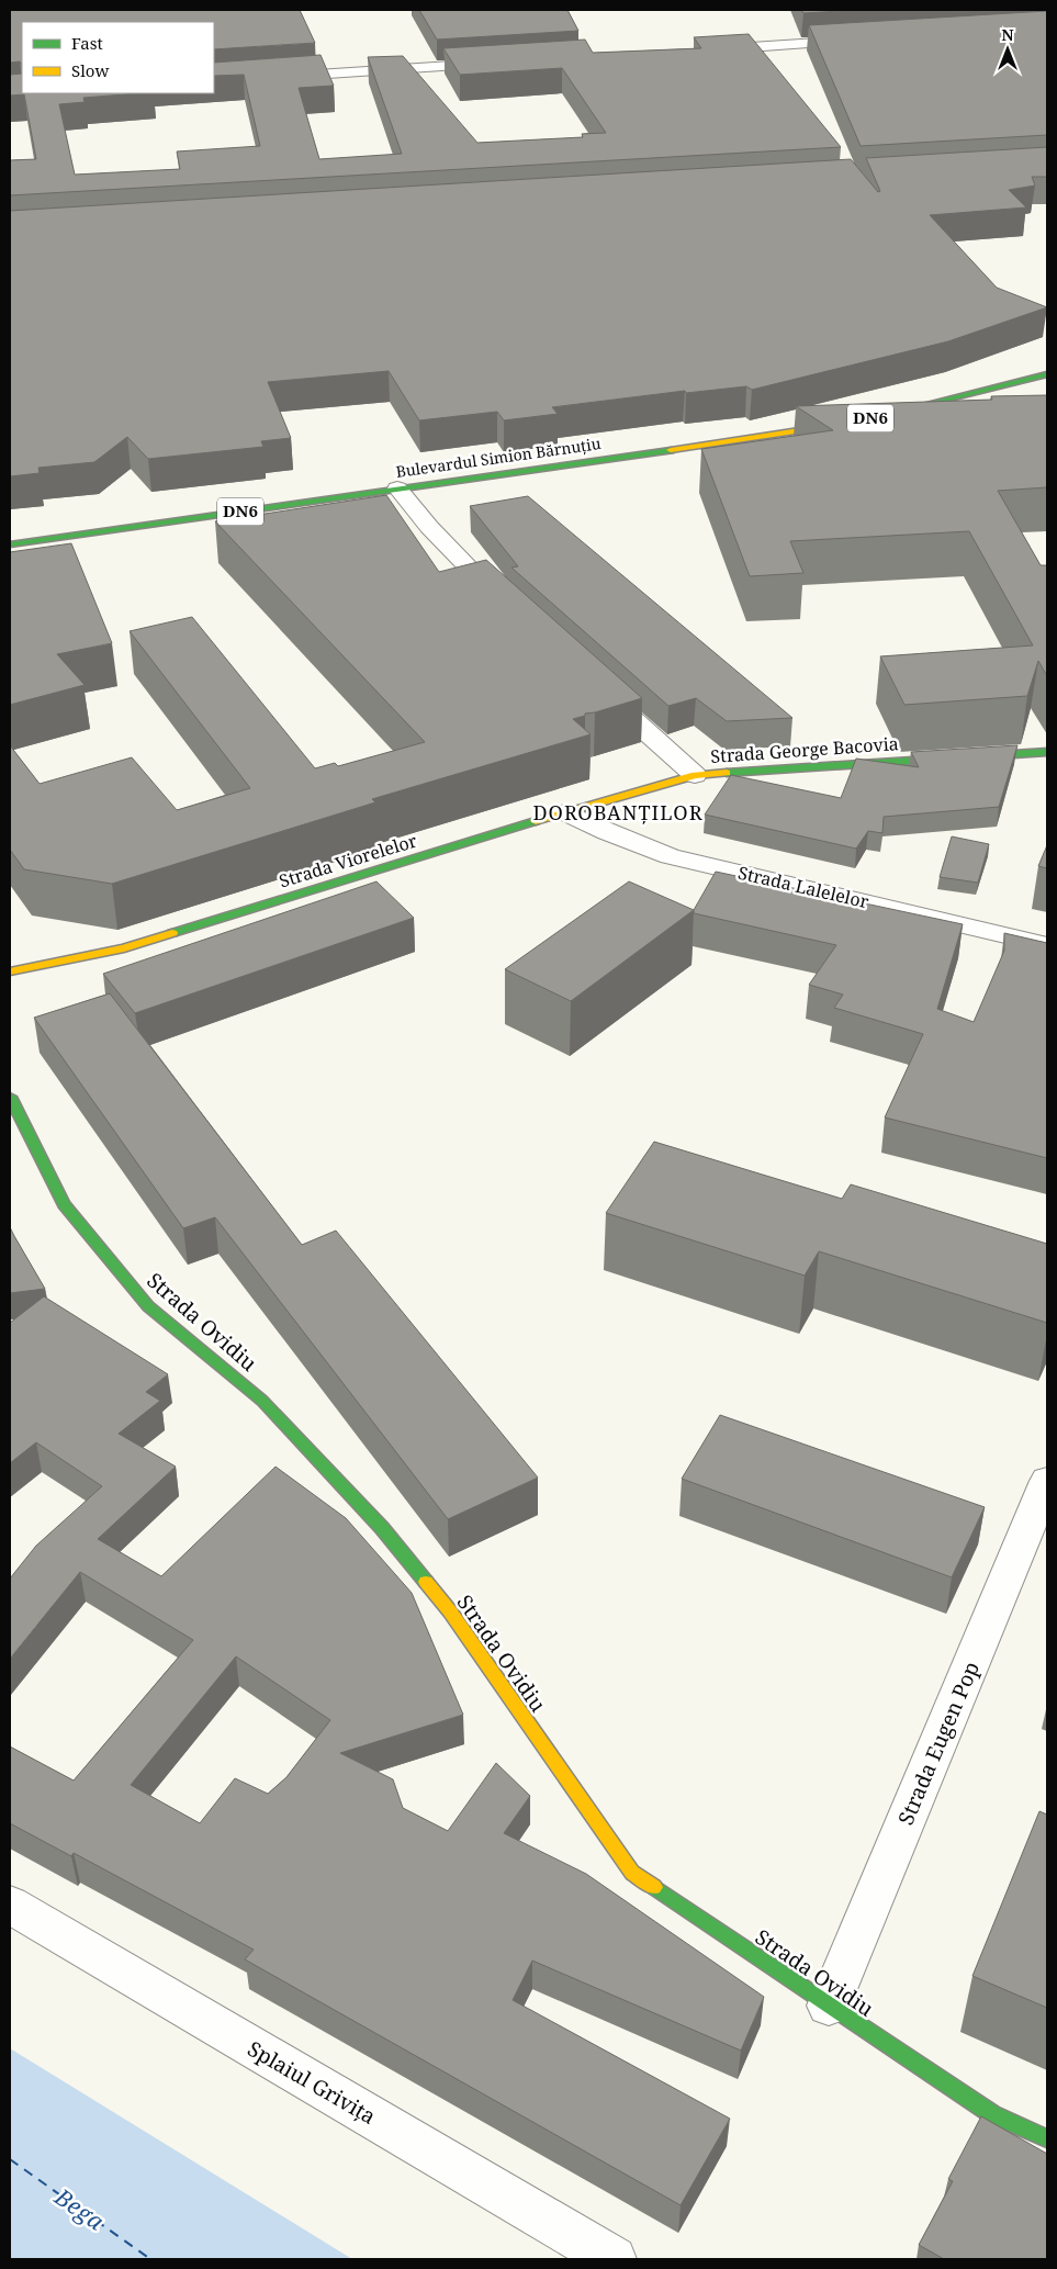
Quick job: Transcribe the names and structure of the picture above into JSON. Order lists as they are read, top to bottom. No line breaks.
{"streets":{"street":["DN6","Bulevardul Simion Bărnuțiu","Strada George Bacovia","Strada Viorelelor","Strada Lalelelor","Strada Ovidiu","Strada Eugen Pop","Splaiul Grivița"]},"crossings":[["Strada George Bacovia","Strada Viorelelor"],["Strada Viorelelor","Strada Lalelelor"],["Strada Ovidiu","Strada Eugen Pop"]],"districts":["DOROBANȚILOR"],"water":["Bega"],"legend":["Fast","Slow"],"north":"top"}
